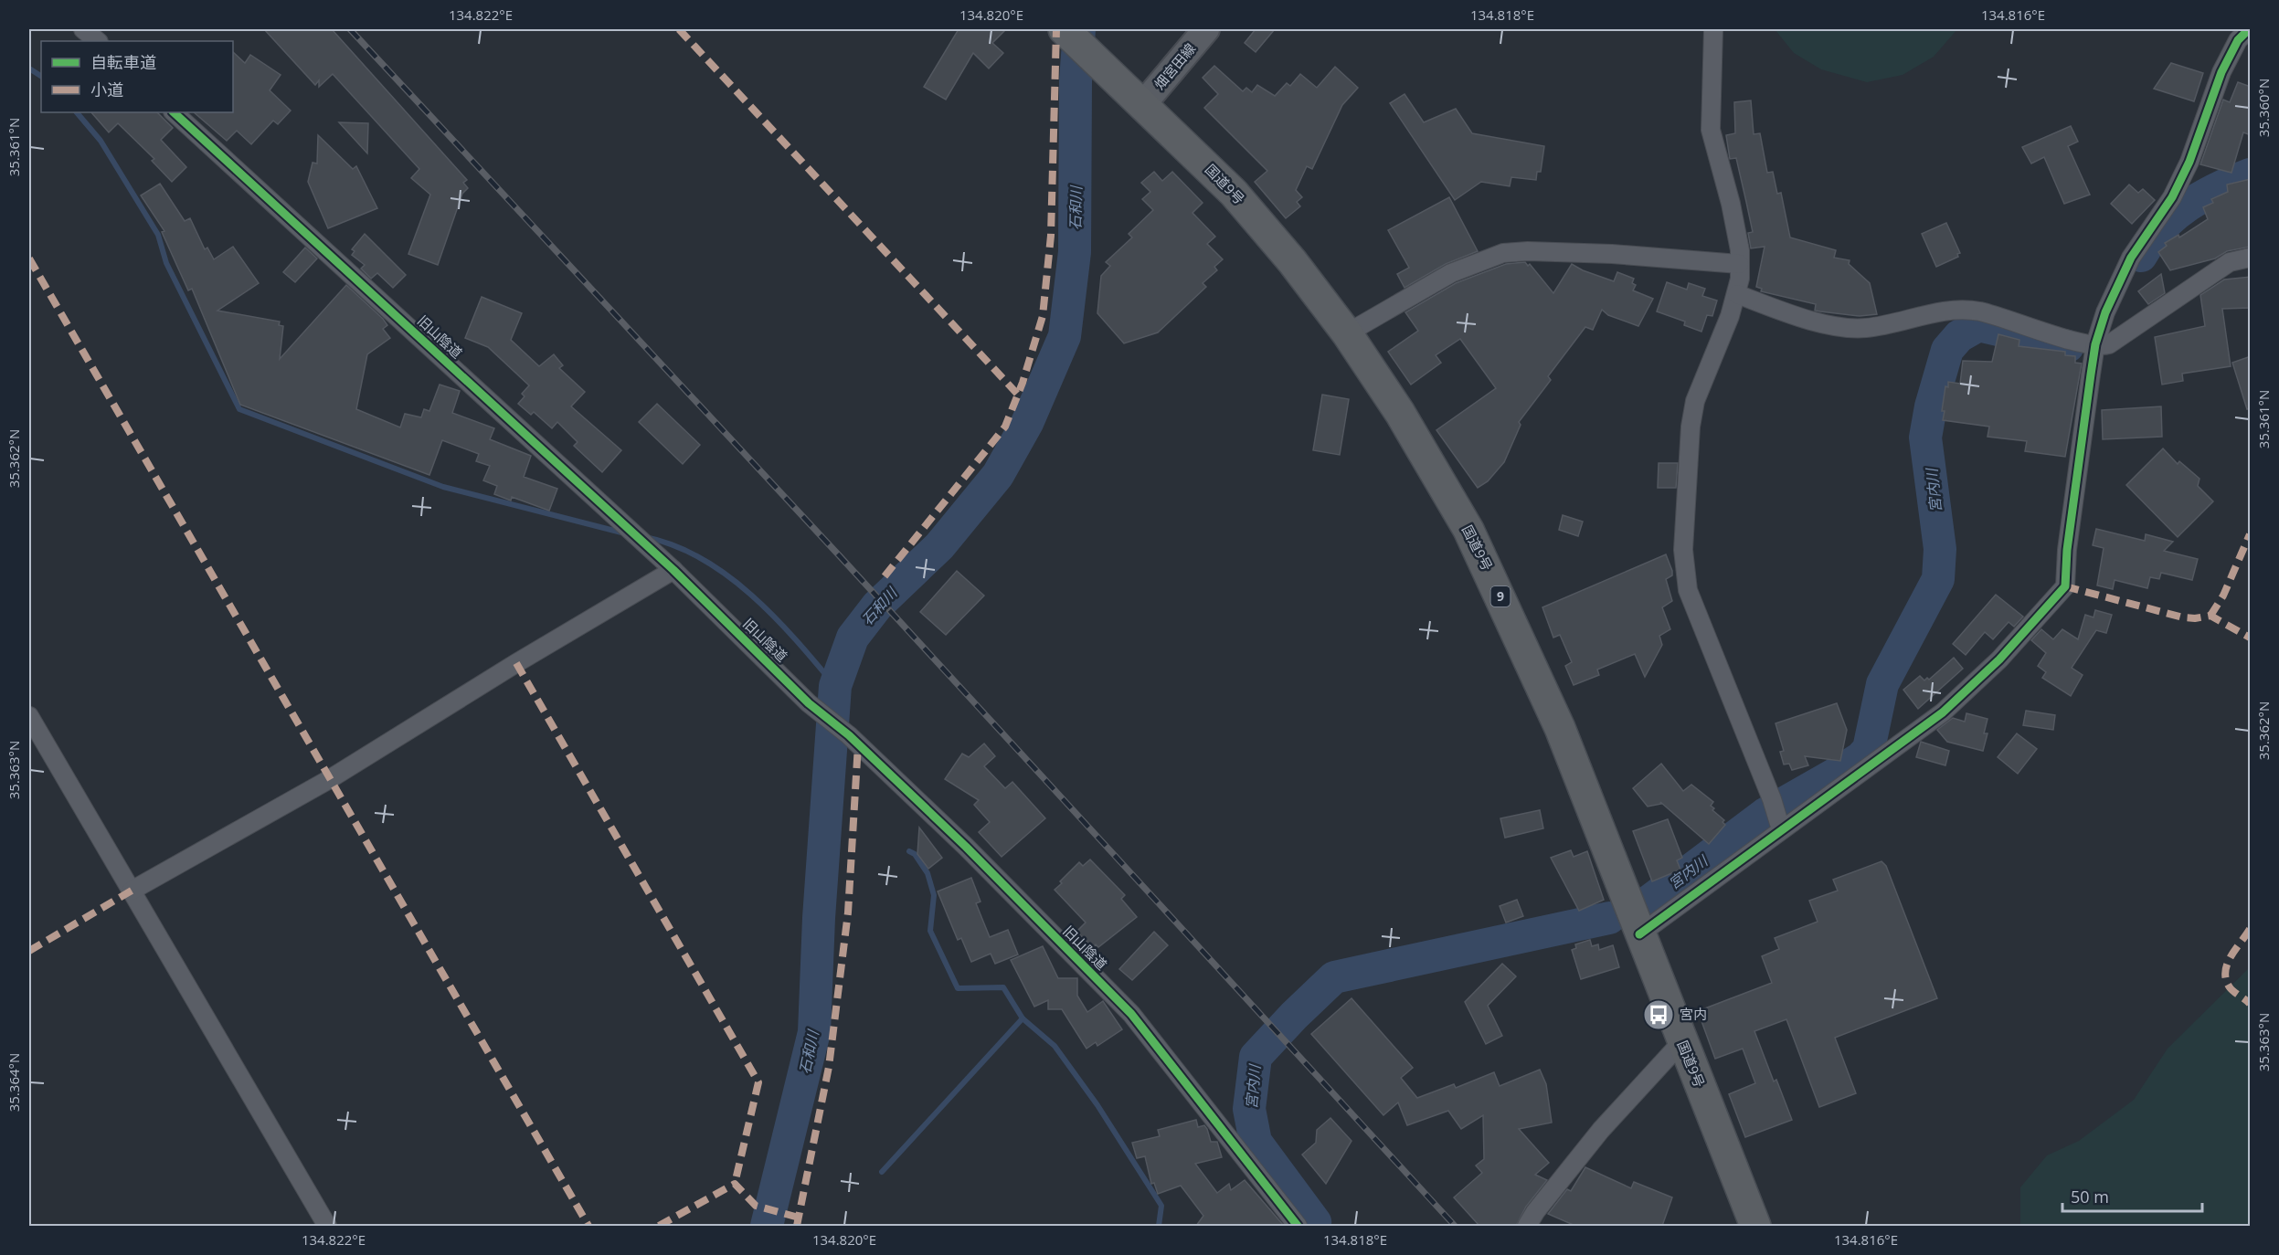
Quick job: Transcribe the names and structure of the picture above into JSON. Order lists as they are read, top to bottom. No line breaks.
{"streets":{"highway":["国道9号","9"],"main road":["畑宮田線"],"street":["旧山陰道"]},"crossings":[["畑宮田線","国道9号"]],"water":["石和川","宮内川"],"places":{"bus stop":["宮内"]},"legend":["自転車道","小道"],"scale_bar":"50 m","coordinates":["134.822°E","134.820°E","134.818°E","134.816°E","35.360°N","35.361°N","35.362°N","35.363°N","35.364°N"]}
